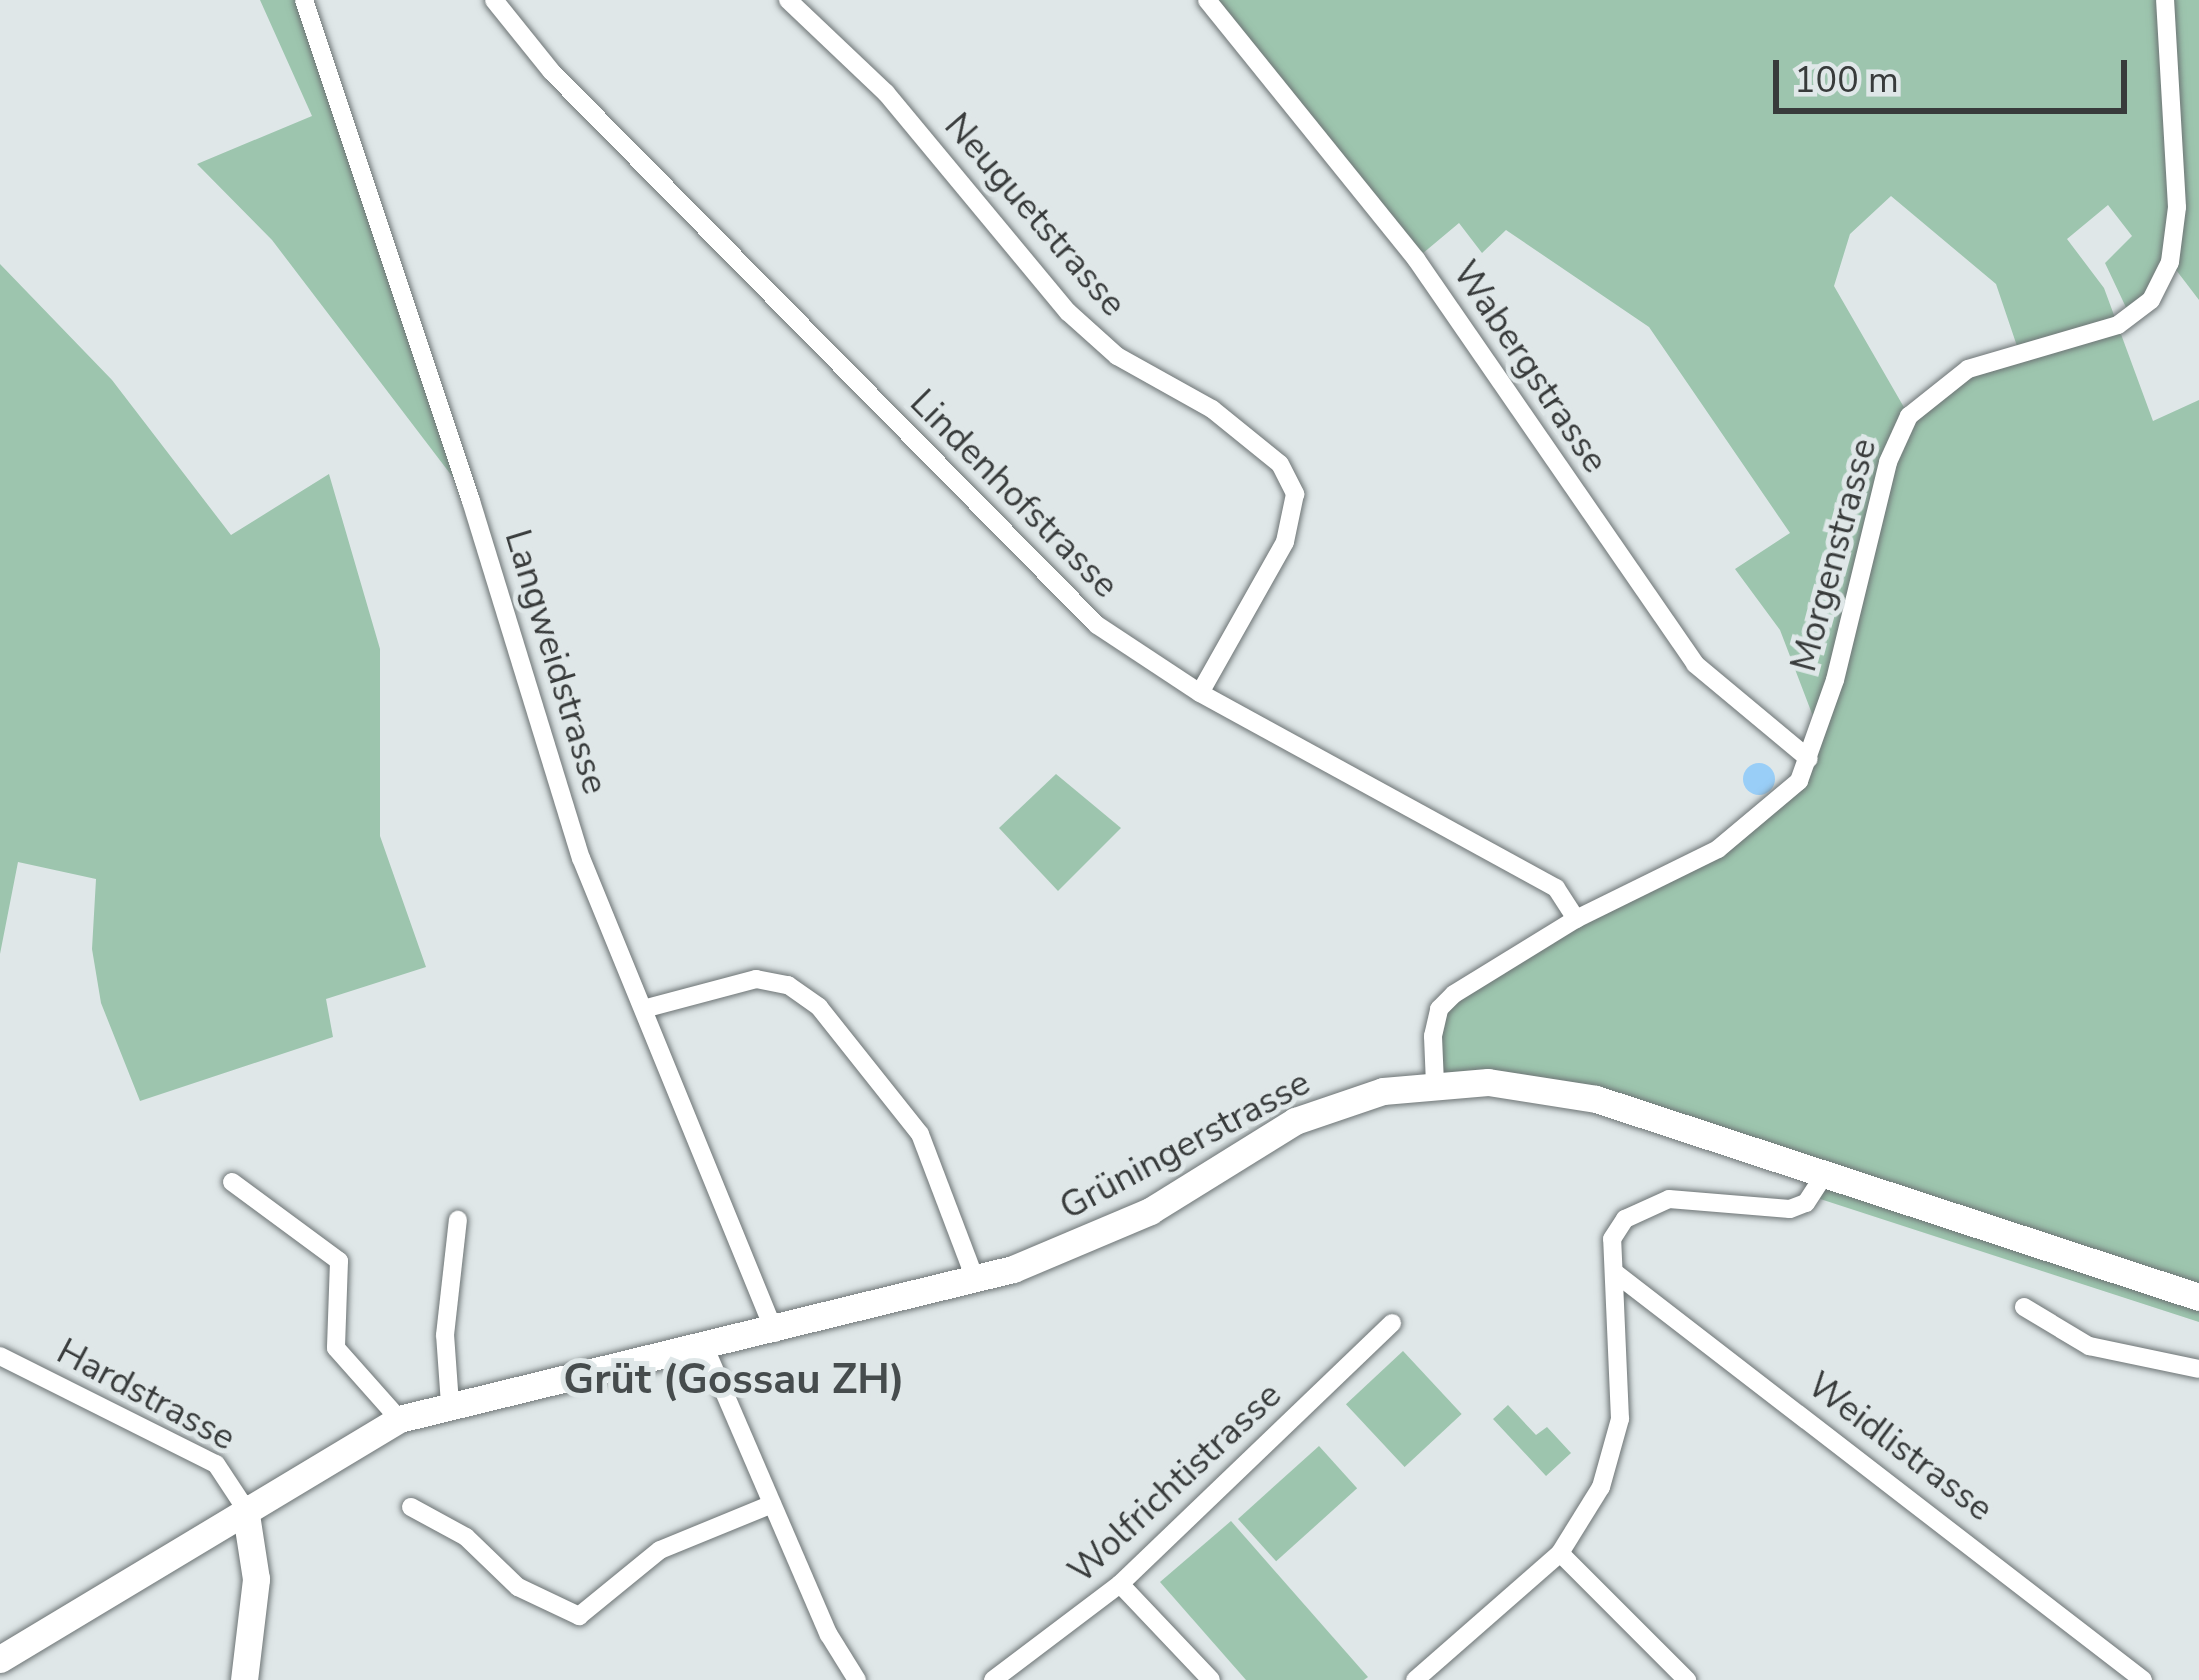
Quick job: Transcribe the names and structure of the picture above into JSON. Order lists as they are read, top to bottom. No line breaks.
{"streets":{"main road":["Grüningerstrasse"],"street":["Neuguetstrasse","Wabergstrasse","Lindenhofstrasse","Morgenstrasse","Langweidstrasse","Hardstrasse","Weidlistrasse","Wolfrichtistrasse"]},"crossings":[["Neuguetstrasse","Lindenhofstrasse"],["Wabergstrasse","Morgenstrasse"],["Lindenhofstrasse","Morgenstrasse"],["Morgenstrasse","Grüningerstrasse"],["Langweidstrasse","Grüningerstrasse"],["Grüningerstrasse","Hardstrasse"]],"districts":["Grüt (Gossau ZH)"],"scale_bar":"100 m"}
